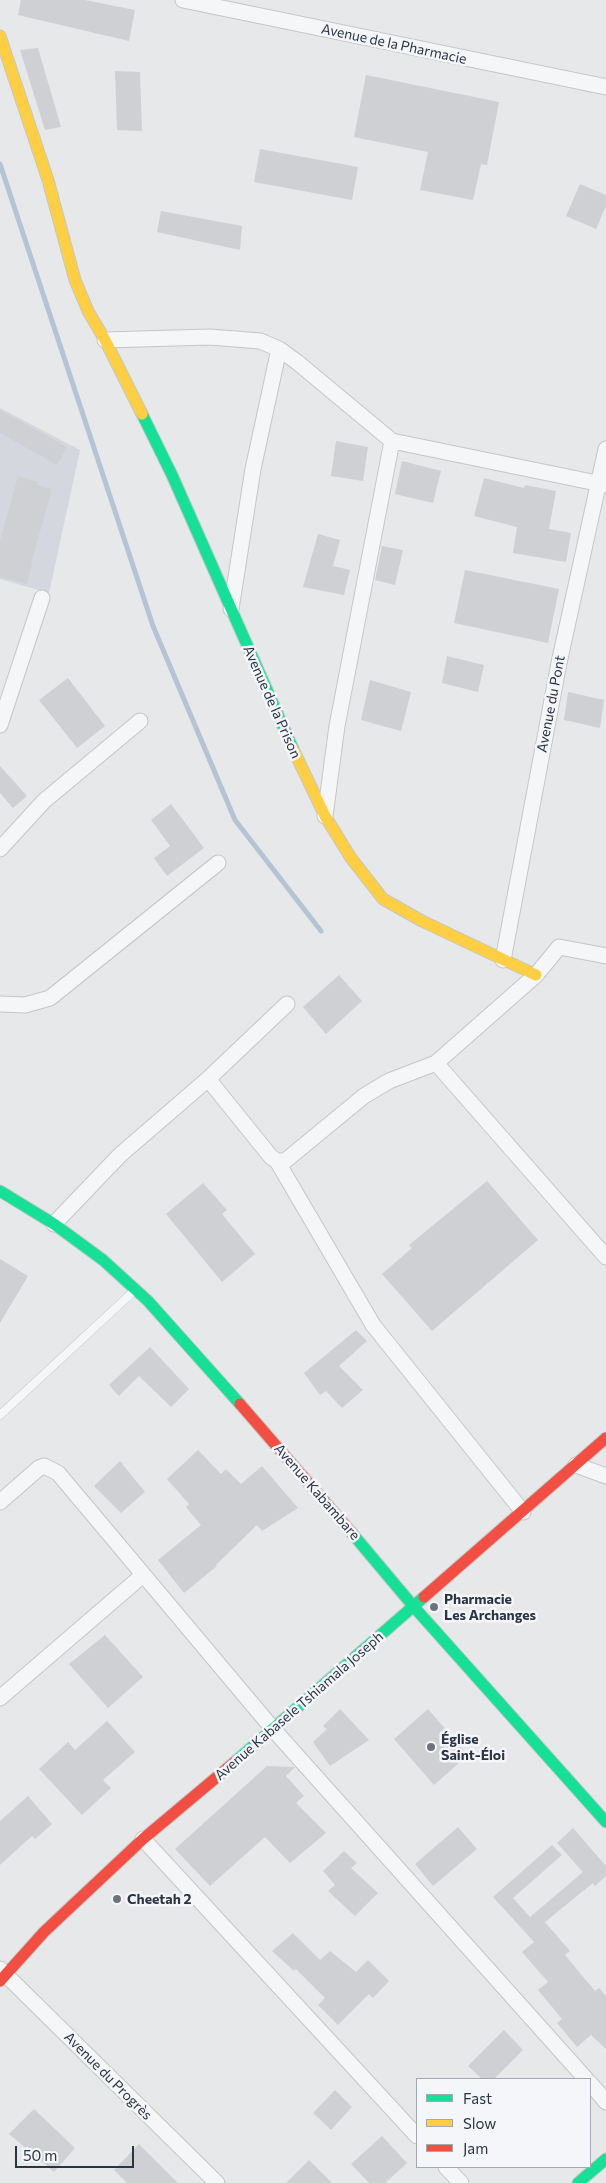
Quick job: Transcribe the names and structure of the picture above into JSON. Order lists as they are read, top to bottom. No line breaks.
{"streets":{"main road":["Avenue de la Prison","Avenue Kabambare","Avenue Kabasele Tshiamala Joseph"],"street":["Avenue de la Pharmacie","Avenue du Pont","Avenue du Progrès"]},"crossings":[["Avenue de la Prison","Avenue du Pont"],["Avenue Kabambare","Avenue Kabasele Tshiamala Joseph"],["Avenue Kabasele Tshiamala Joseph","Avenue du Progrès"]],"places":["Pharmacie Les Archanges","Église Saint-Éloi","Cheetah 2"],"legend":["Fast","Slow","Jam"],"scale_bar":"50 m"}
